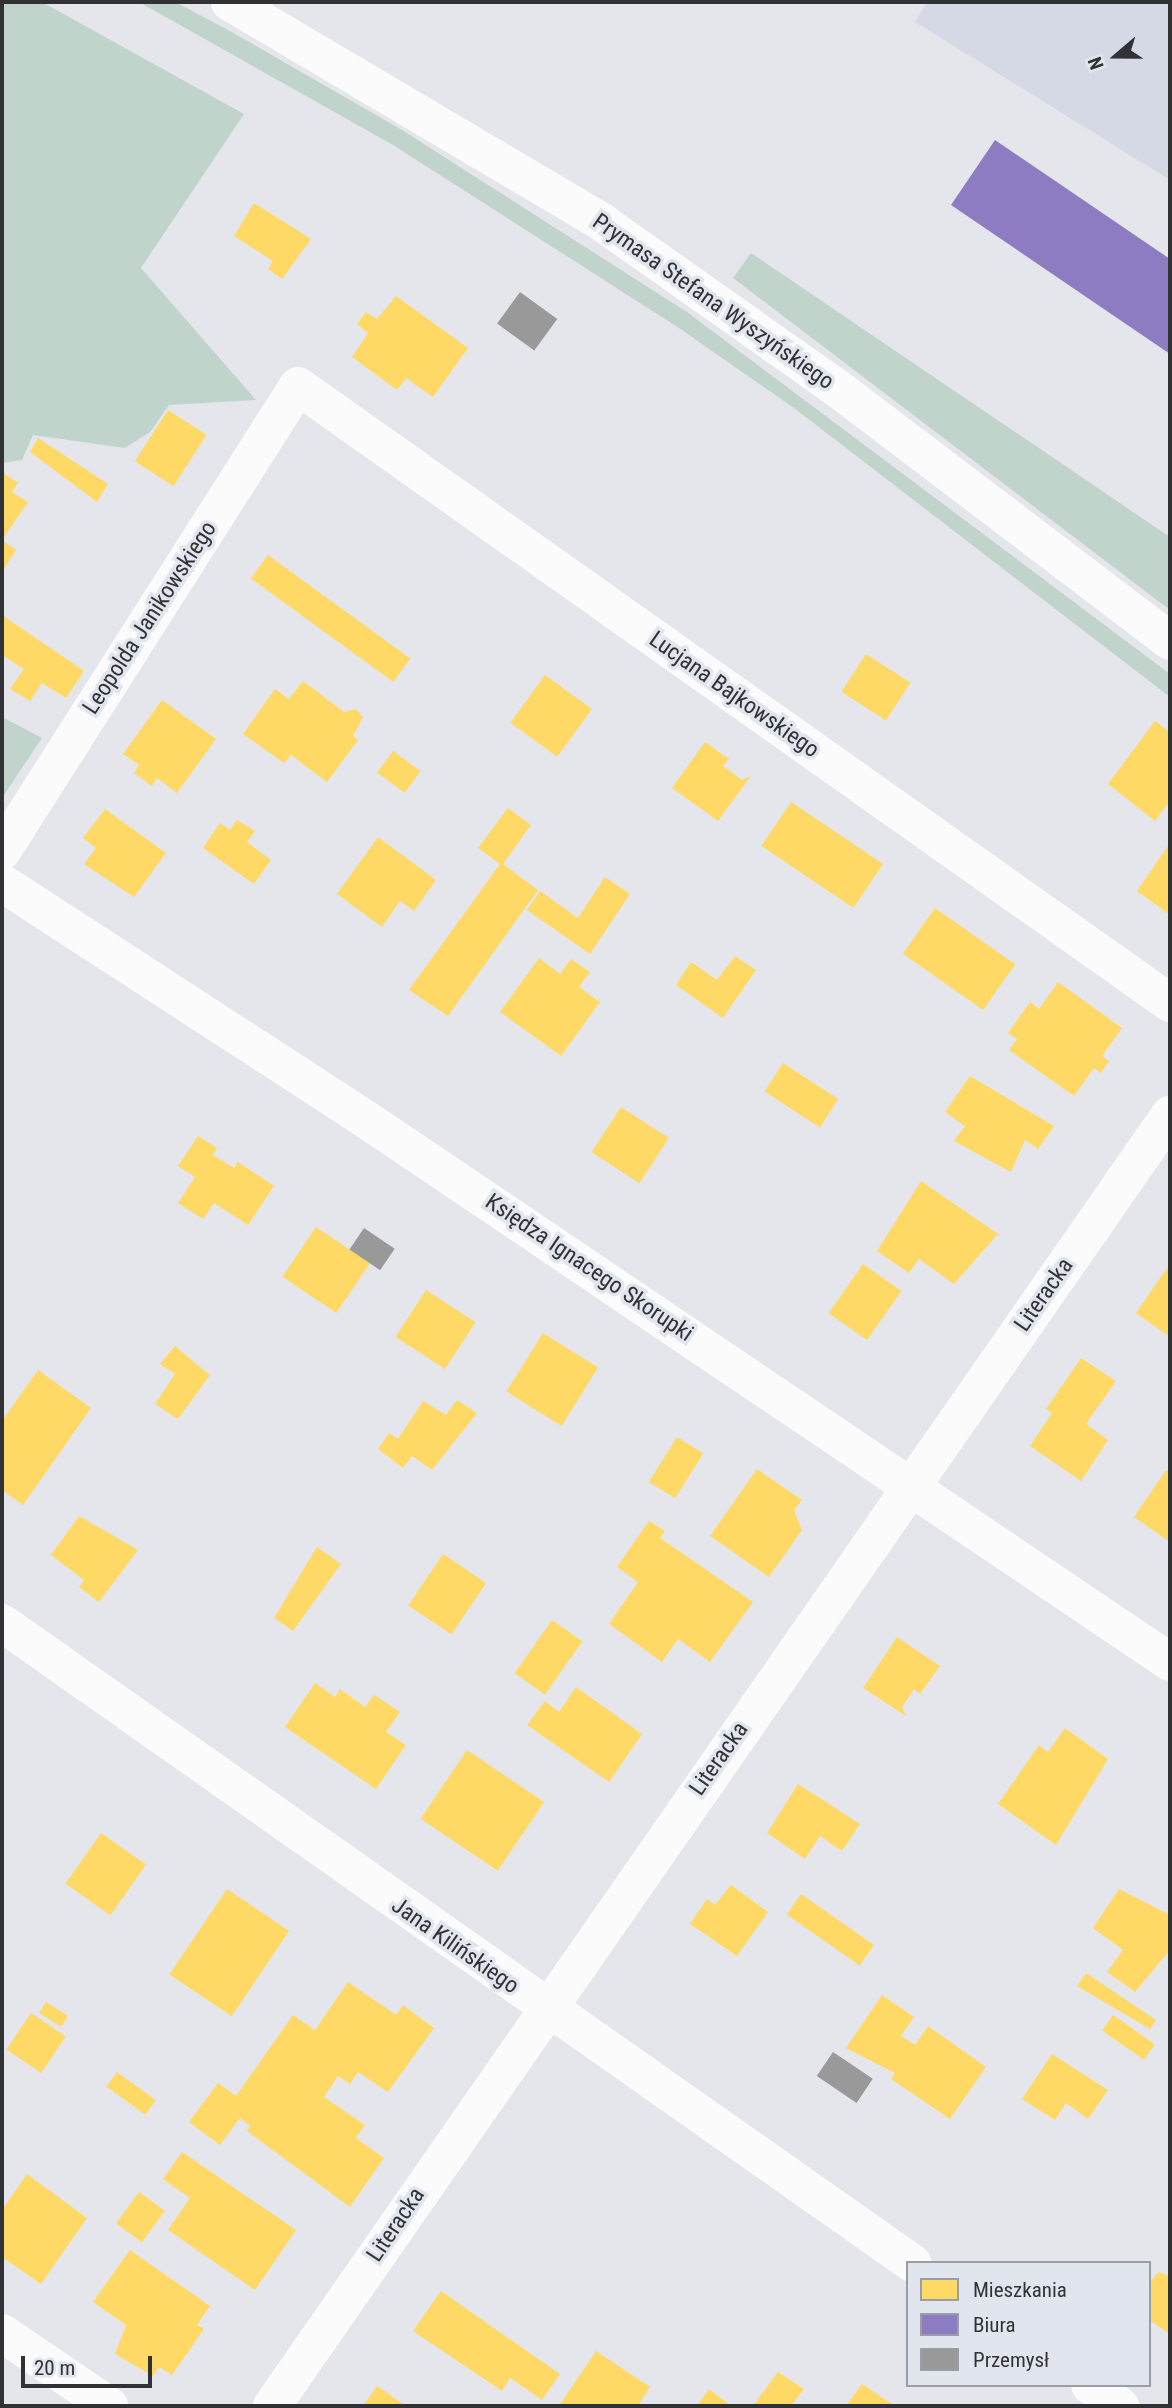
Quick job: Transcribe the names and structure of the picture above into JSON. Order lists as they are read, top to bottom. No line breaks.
{"streets":{"street":["Prymasa Stefana Wyszyńskiego","Leopolda Janikowskiego","Lucjana Bajkowskiego","Księdza Ignacego Skorupki","Literacka","Jana Kilińskiego"]},"crossings":[["Leopolda Janikowskiego","Lucjana Bajkowskiego"],["Księdza Ignacego Skorupki","Literacka"],["Literacka","Jana Kilińskiego"]],"legend":["Mieszkania","Biura","Przemysł"],"scale_bar":"20 m","north":"left"}
